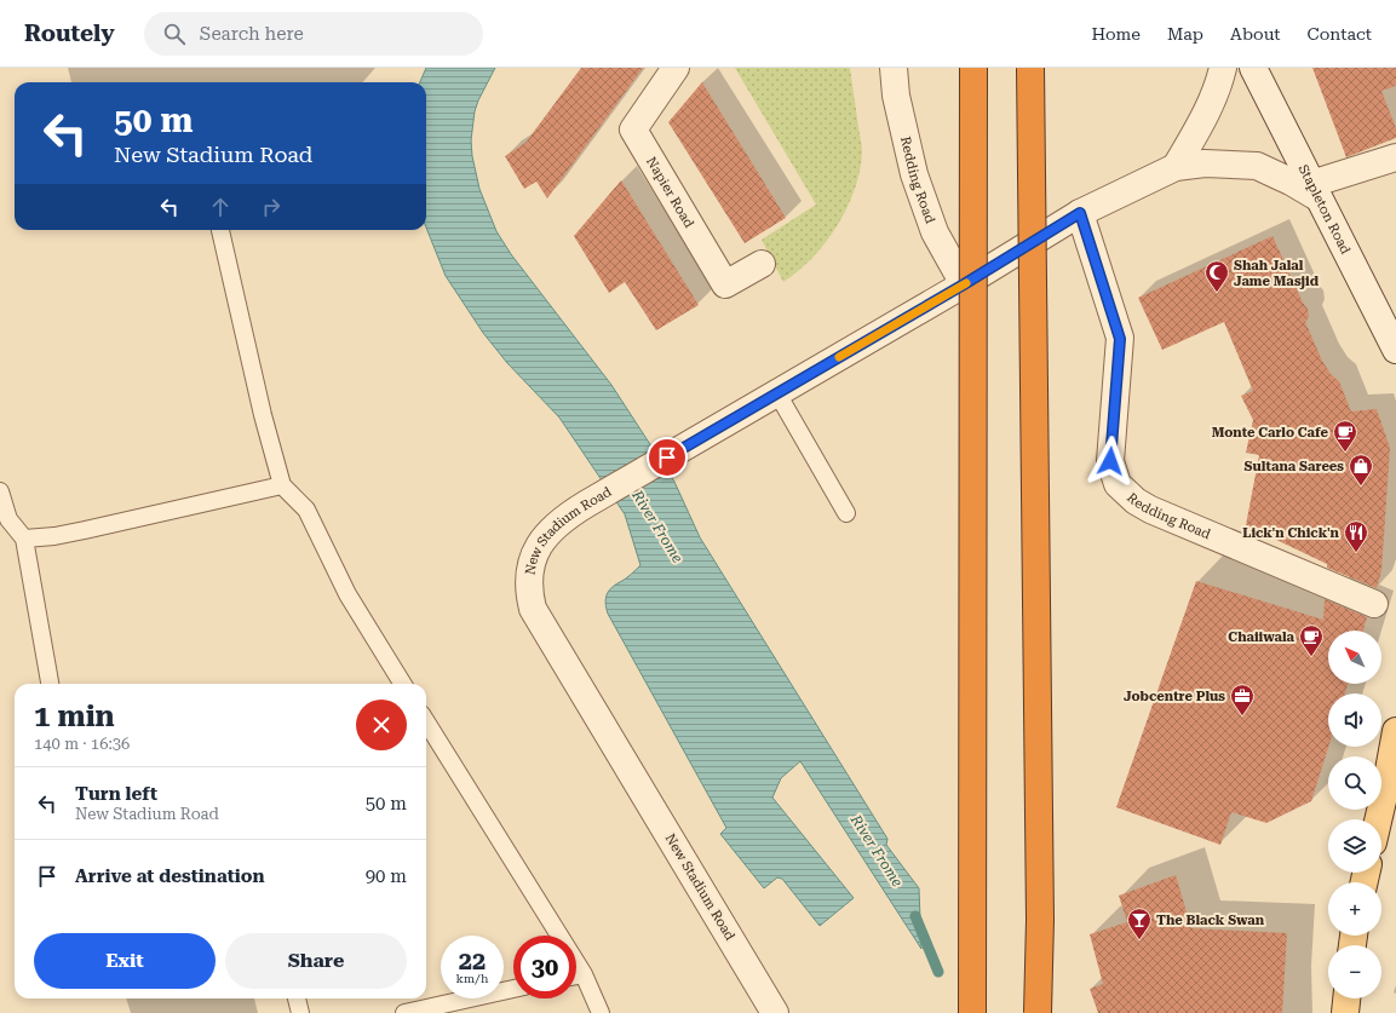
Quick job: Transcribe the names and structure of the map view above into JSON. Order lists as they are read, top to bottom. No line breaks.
{"streets":{"street":["Redding Road","Napier Road","Stapleton Road","New Stadium Road"]},"crossings":[["Redding Road","New Stadium Road"],["Stapleton Road","New Stadium Road"]],"water":["River Frome"],"places":{"mosque":["Shah Jalal Jame Masjid"],"cafe":["Monte Carlo Cafe","Chaiiwala"],"shop":["Sultana Sarees"],"restaurant":["Lick'n Chick'n"],"office":["Jobcentre Plus"],"bar":["The Black Swan"]},"north":"top left","page":{"header":"Routely","search":"Search here","nav":["Home","Map","About","Contact"],"turn":["50 m","New Stadium Road"],"map_buttons":["+","−"],"heading":["1 min","140 m · 16:36"],"list":[{"name":"Turn left","note":"New Stadium Road","value":"50 m"},{"name":"Arrive at destination","value":"90 m"}],"buttons":["Exit","Share"],"speed":"22 km/h","limit":"30"}}
